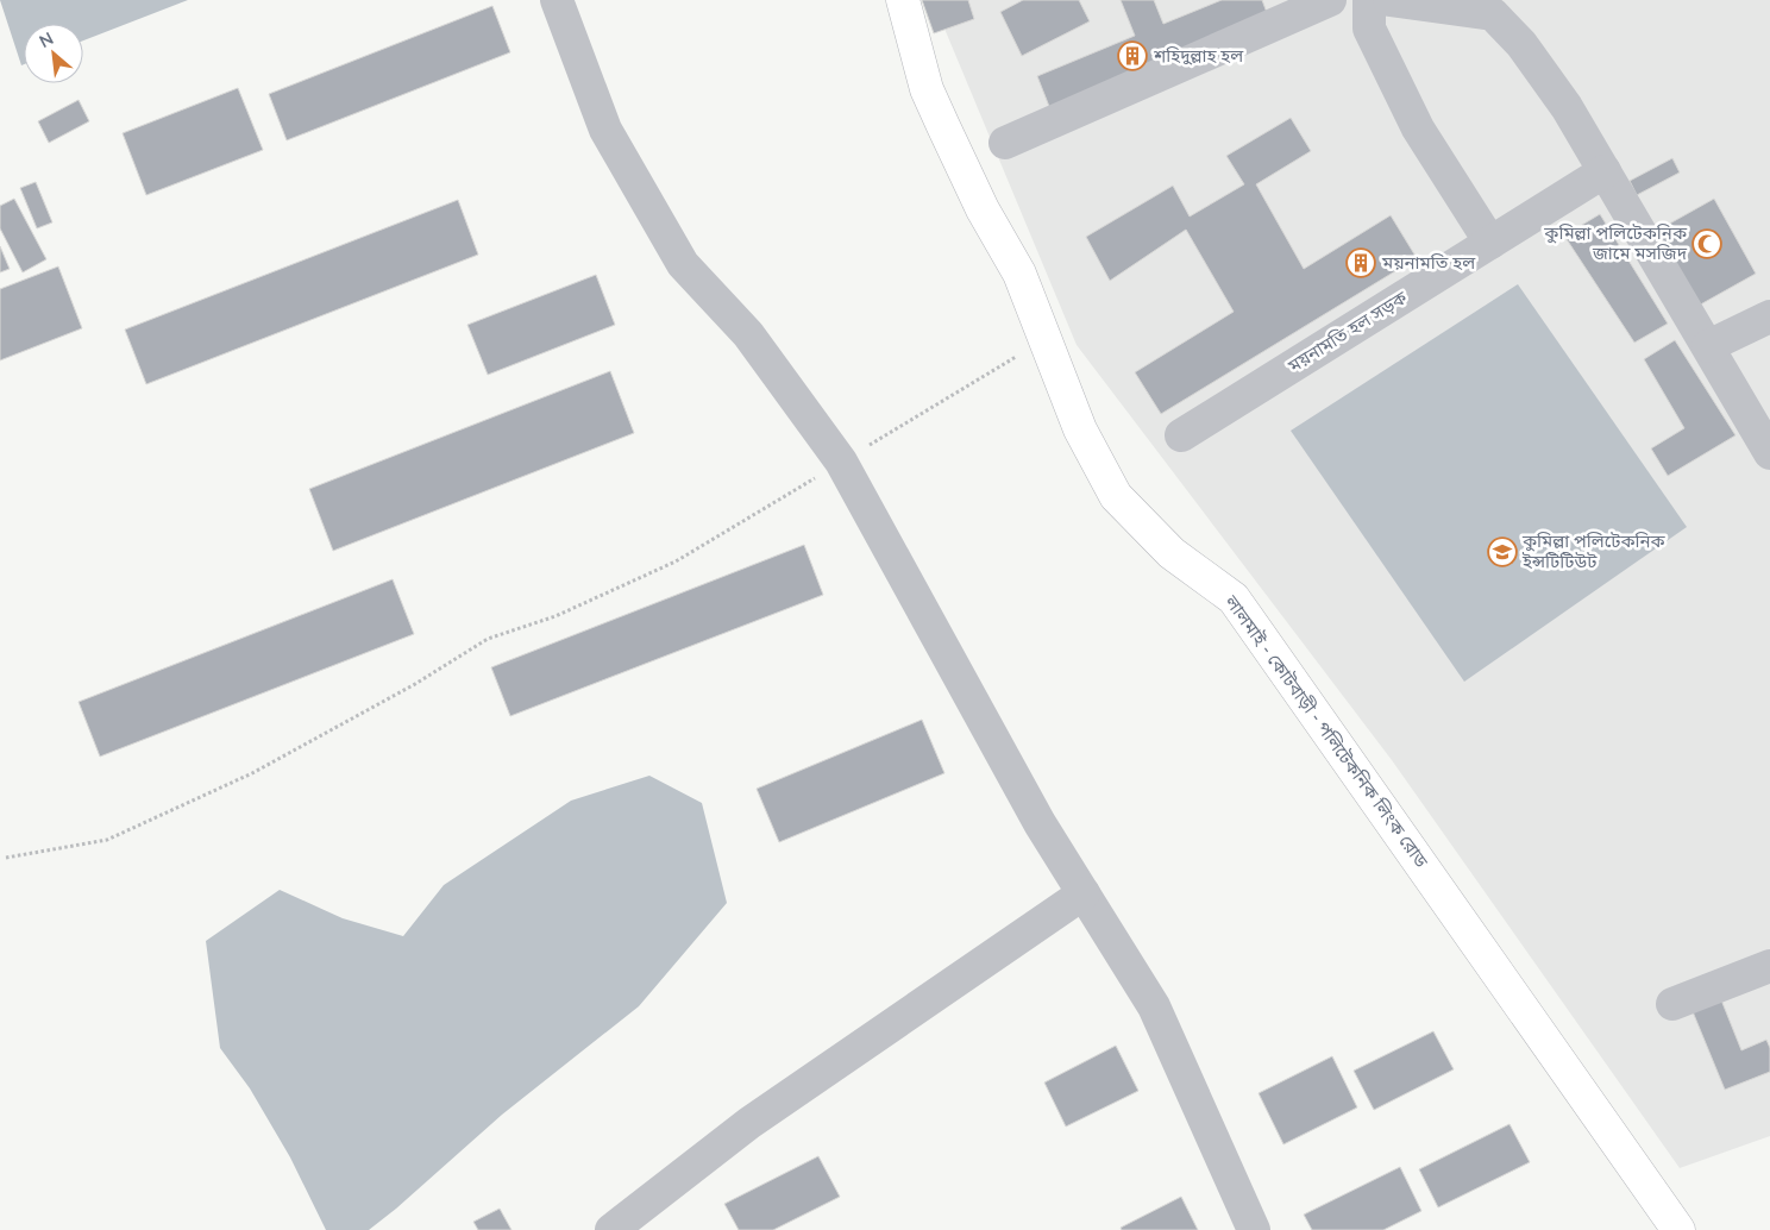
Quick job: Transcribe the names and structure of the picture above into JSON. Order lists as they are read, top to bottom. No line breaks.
{"streets":{"main road":["লালমাই - কোটবাড়ী - পলিটেকনিক লিংক রোড"],"street":["ময়নামতি হল সড়ক"]},"places":{"building":["শহিদুল্লাহ হল","ময়নামতি হল"],"mosque":["কুমিল্লা পলিটেকনিক জামে মসজিদ"],"school or university":["কুমিল্লা পলিটেকনিক ইন্সটিটিউট"]},"north":"top left"}
